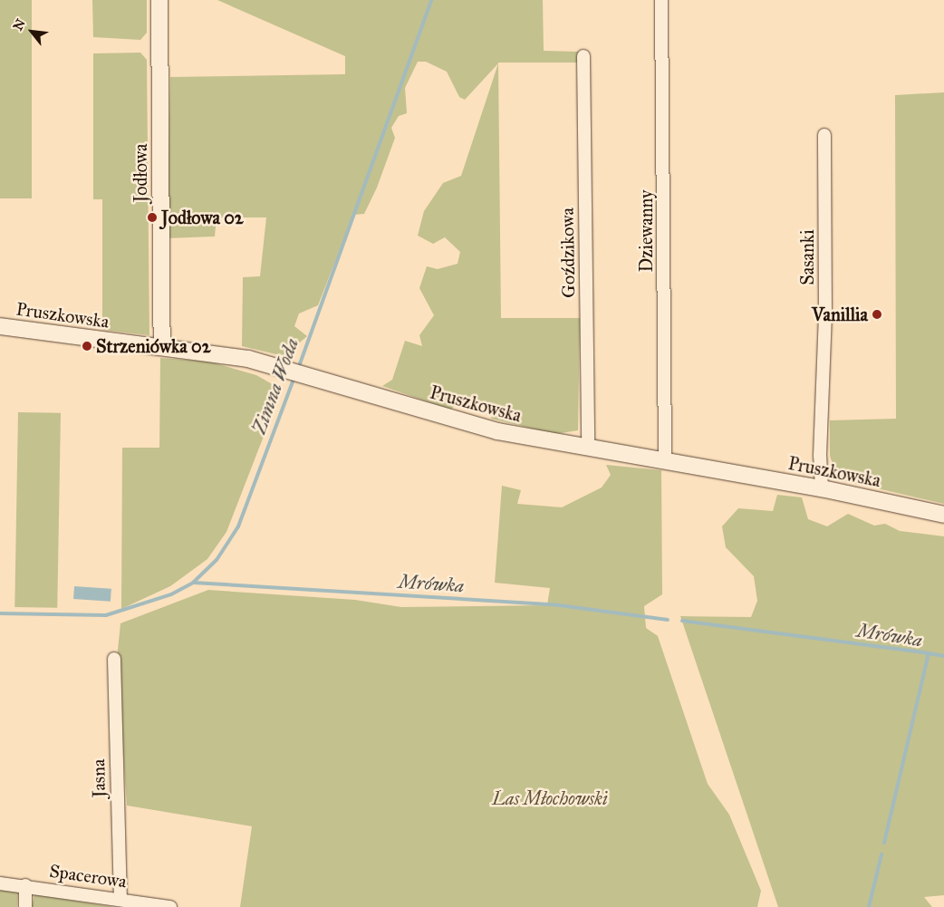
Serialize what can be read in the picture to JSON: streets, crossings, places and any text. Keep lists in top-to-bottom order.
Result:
{
  "streets": {
    "street": [
      "Jodłowa",
      "Dziewanny",
      "Goździkowa",
      "Sasanki",
      "Pruszkowska",
      "Jasna",
      "Spacerowa"
    ]
  },
  "crossings": [
    ["Jodłowa", "Pruszkowska"],
    ["Dziewanny", "Pruszkowska"],
    ["Goździkowa", "Pruszkowska"],
    ["Sasanki", "Pruszkowska"],
    ["Jasna", "Spacerowa"]
  ],
  "water": ["Zimna Woda", "Mrówka"],
  "parks": ["Las Młochowski"],
  "places": ["Jodłowa 02", "Vanillia", "Strzeniówka 02"],
  "north": "top left"
}
